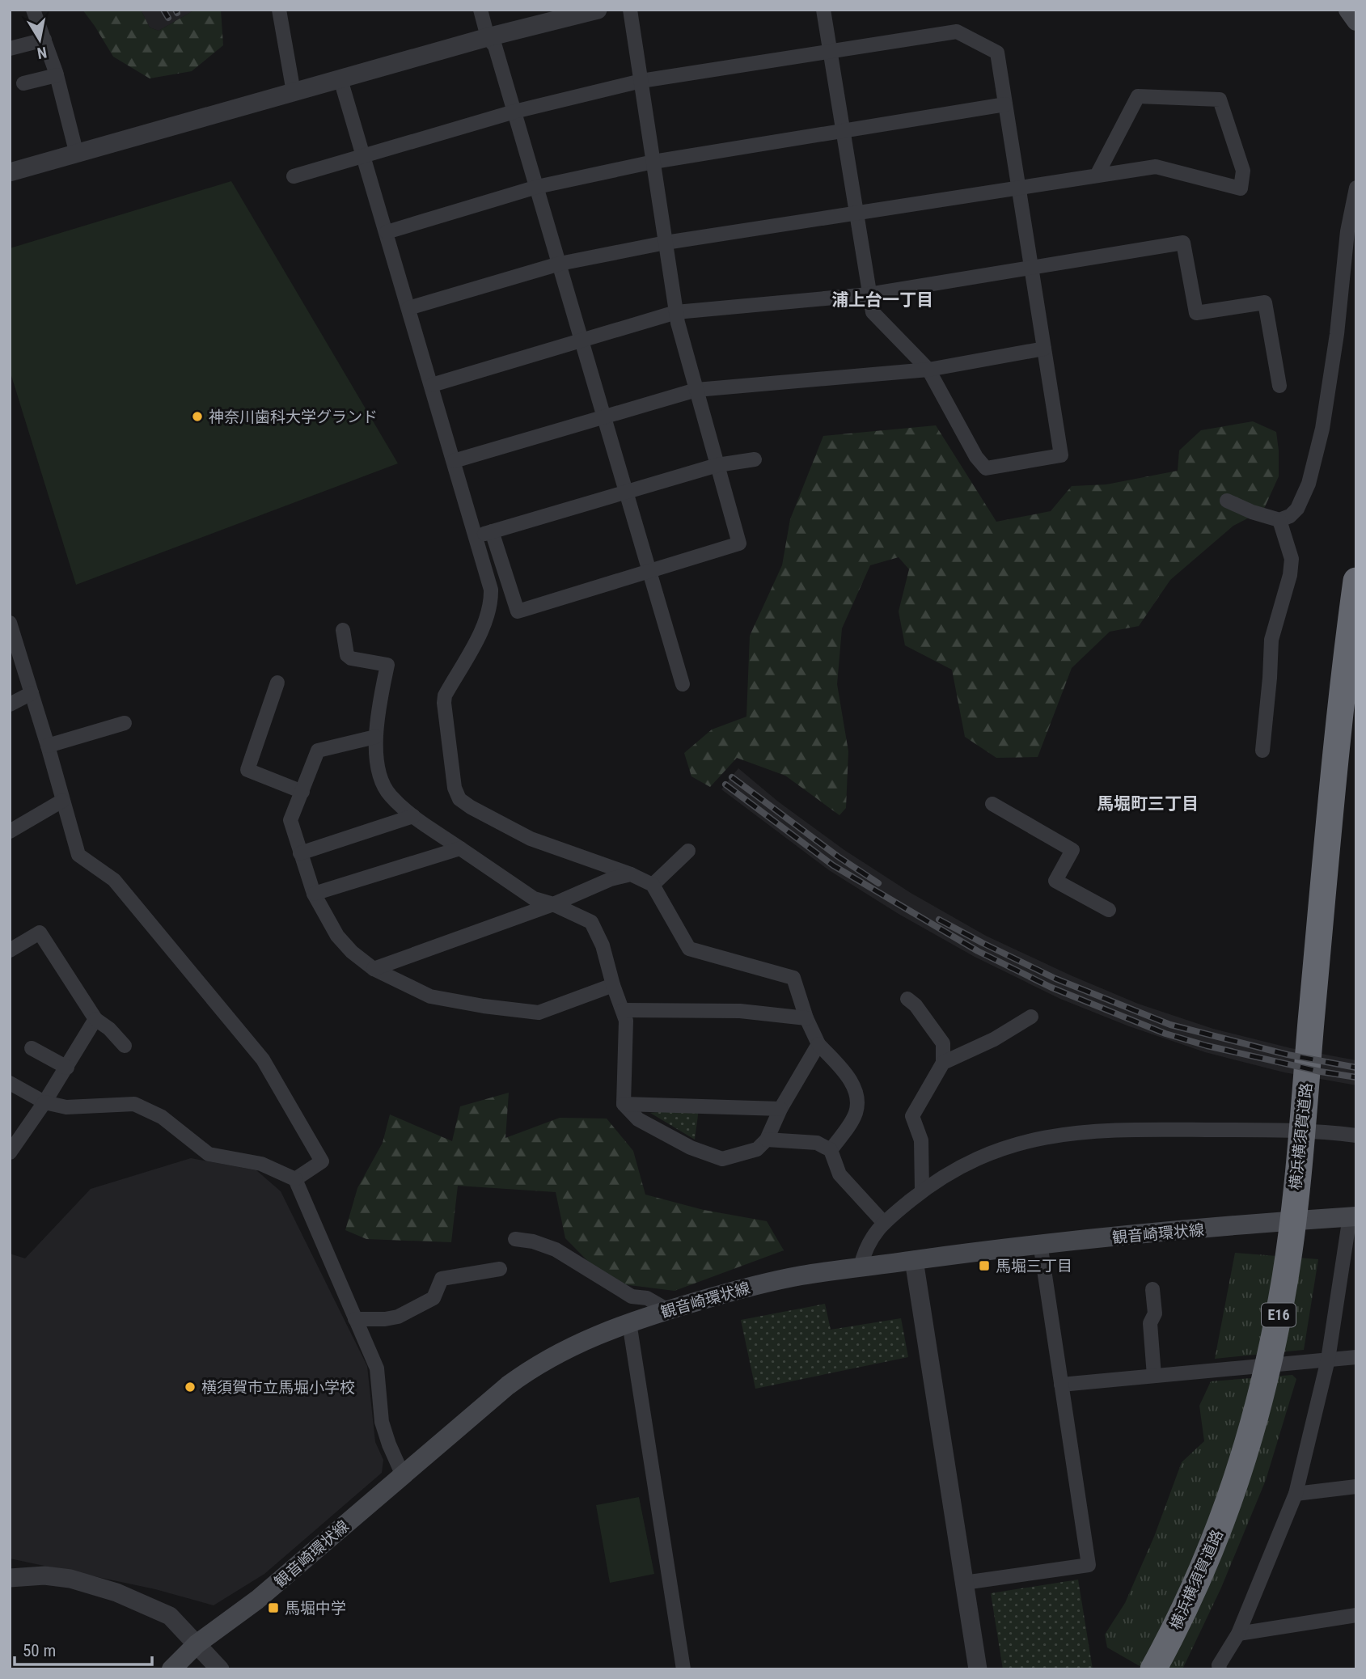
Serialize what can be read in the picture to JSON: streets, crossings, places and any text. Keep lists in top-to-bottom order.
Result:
{
  "streets": {
    "highway": ["横浜横須賀道路", "E16"],
    "main road": ["観音崎環状線"]
  },
  "districts": ["浦上台一丁目", "馬堀町三丁目"],
  "places": {
    "other": ["神奈川歯科大学グランド", "横須賀市立馬堀小学校"],
    "transit": ["馬堀三丁目", "馬堀中学"]
  },
  "scale_bar": "50 m",
  "north": "bottom"
}
